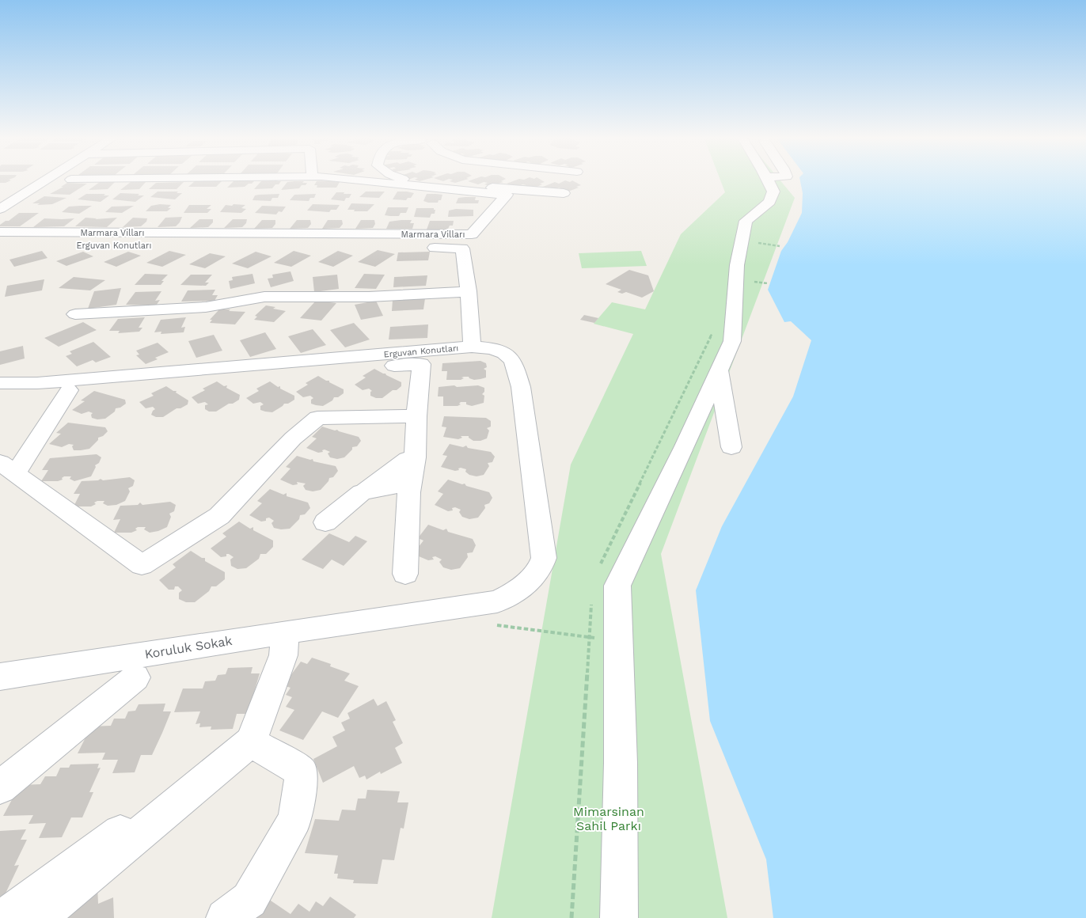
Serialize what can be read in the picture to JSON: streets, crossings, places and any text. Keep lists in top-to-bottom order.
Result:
{
  "streets": {
    "street": ["Marmara Vilları", "Erguvan Konutları", "Koruluk Sokak"]
  },
  "crossings": [
    ["Erguvan Konutları", "Koruluk Sokak"]
  ],
  "parks": ["Mimarsinan Sahil Parkı"]
}
